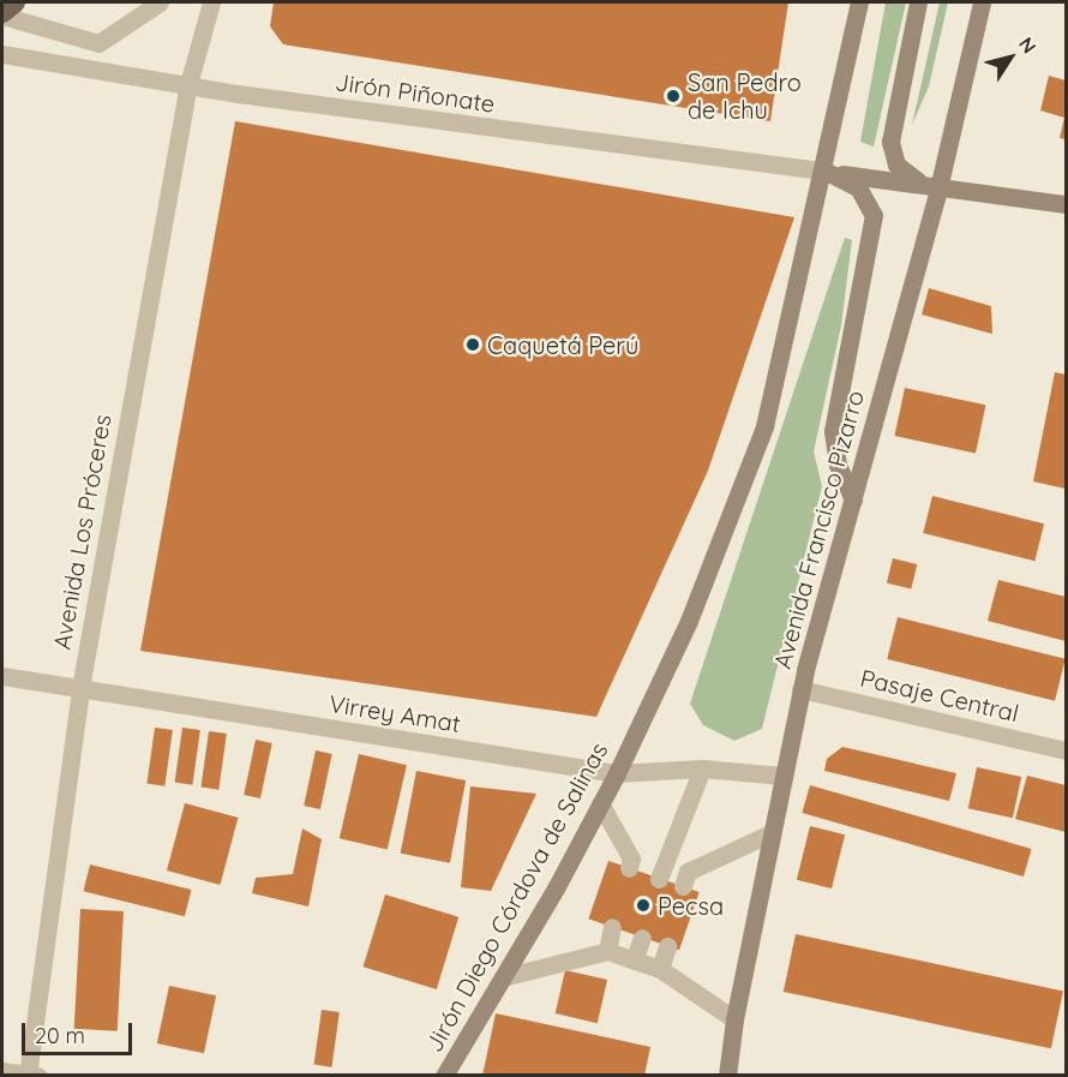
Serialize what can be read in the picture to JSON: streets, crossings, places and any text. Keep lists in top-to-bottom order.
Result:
{
  "streets": {
    "main road": ["Avenida Francisco Pizarro", "Jirón Diego Córdova de Salinas"],
    "street": [
      "Jirón Piñonate",
      "Avenida Los Próceres",
      "Pasaje Central",
      "Virrey Amat"
    ]
  },
  "crossings": [
    ["Jirón Piñonate", "Avenida Los Próceres"],
    ["Jirón Piñonate", "Jirón Diego Córdova de Salinas"],
    ["Avenida Francisco Pizarro", "Pasaje Central"],
    ["Avenida Francisco Pizarro", "Virrey Amat"],
    ["Avenida Los Próceres", "Virrey Amat"],
    ["Virrey Amat", "Jirón Diego Córdova de Salinas"]
  ],
  "places": ["San Pedro de Ichu", "Caquetá Perú", "Pecsa"],
  "scale_bar": "20 m",
  "north": "top right"
}
